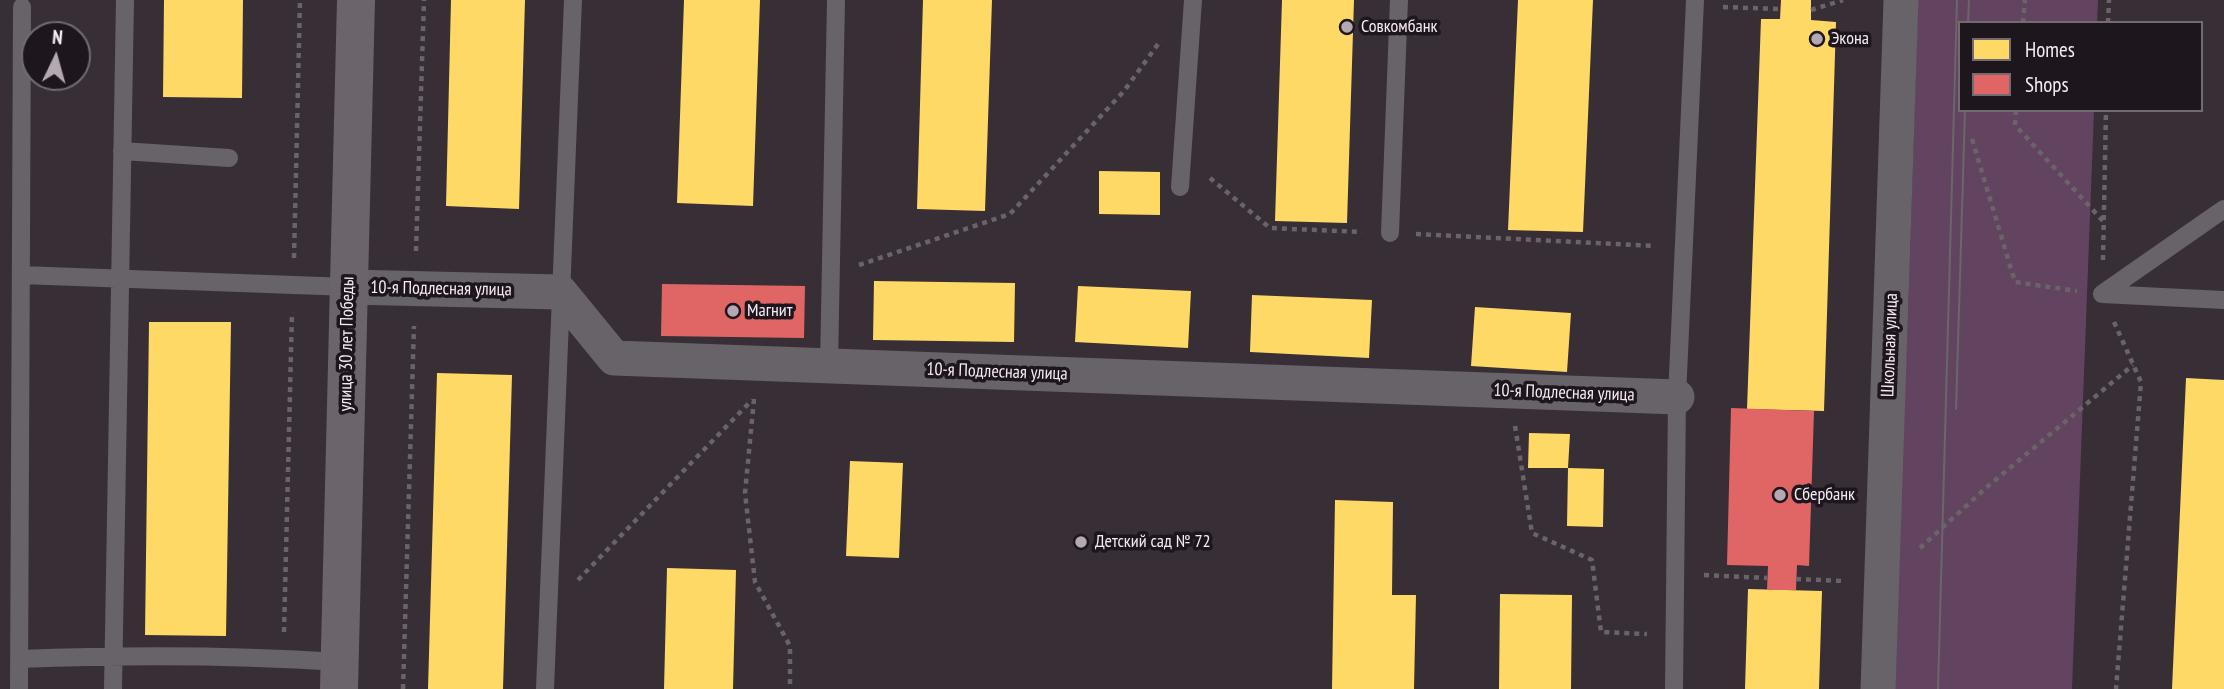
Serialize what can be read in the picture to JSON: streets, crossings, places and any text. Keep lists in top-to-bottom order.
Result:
{
  "streets": {
    "main road": ["улица 30 лет Победы"],
    "street": ["10-я Подлесная улица", "Школьная улица"]
  },
  "crossings": [
    ["10-я Подлесная улица", "улица 30 лет Победы"]
  ],
  "places": [
    "Совкомбанк",
    "Экона",
    "Магнит",
    "Сбербанк",
    "Детский сад № 72"
  ],
  "legend": ["Homes", "Shops"],
  "north": "top"
}
